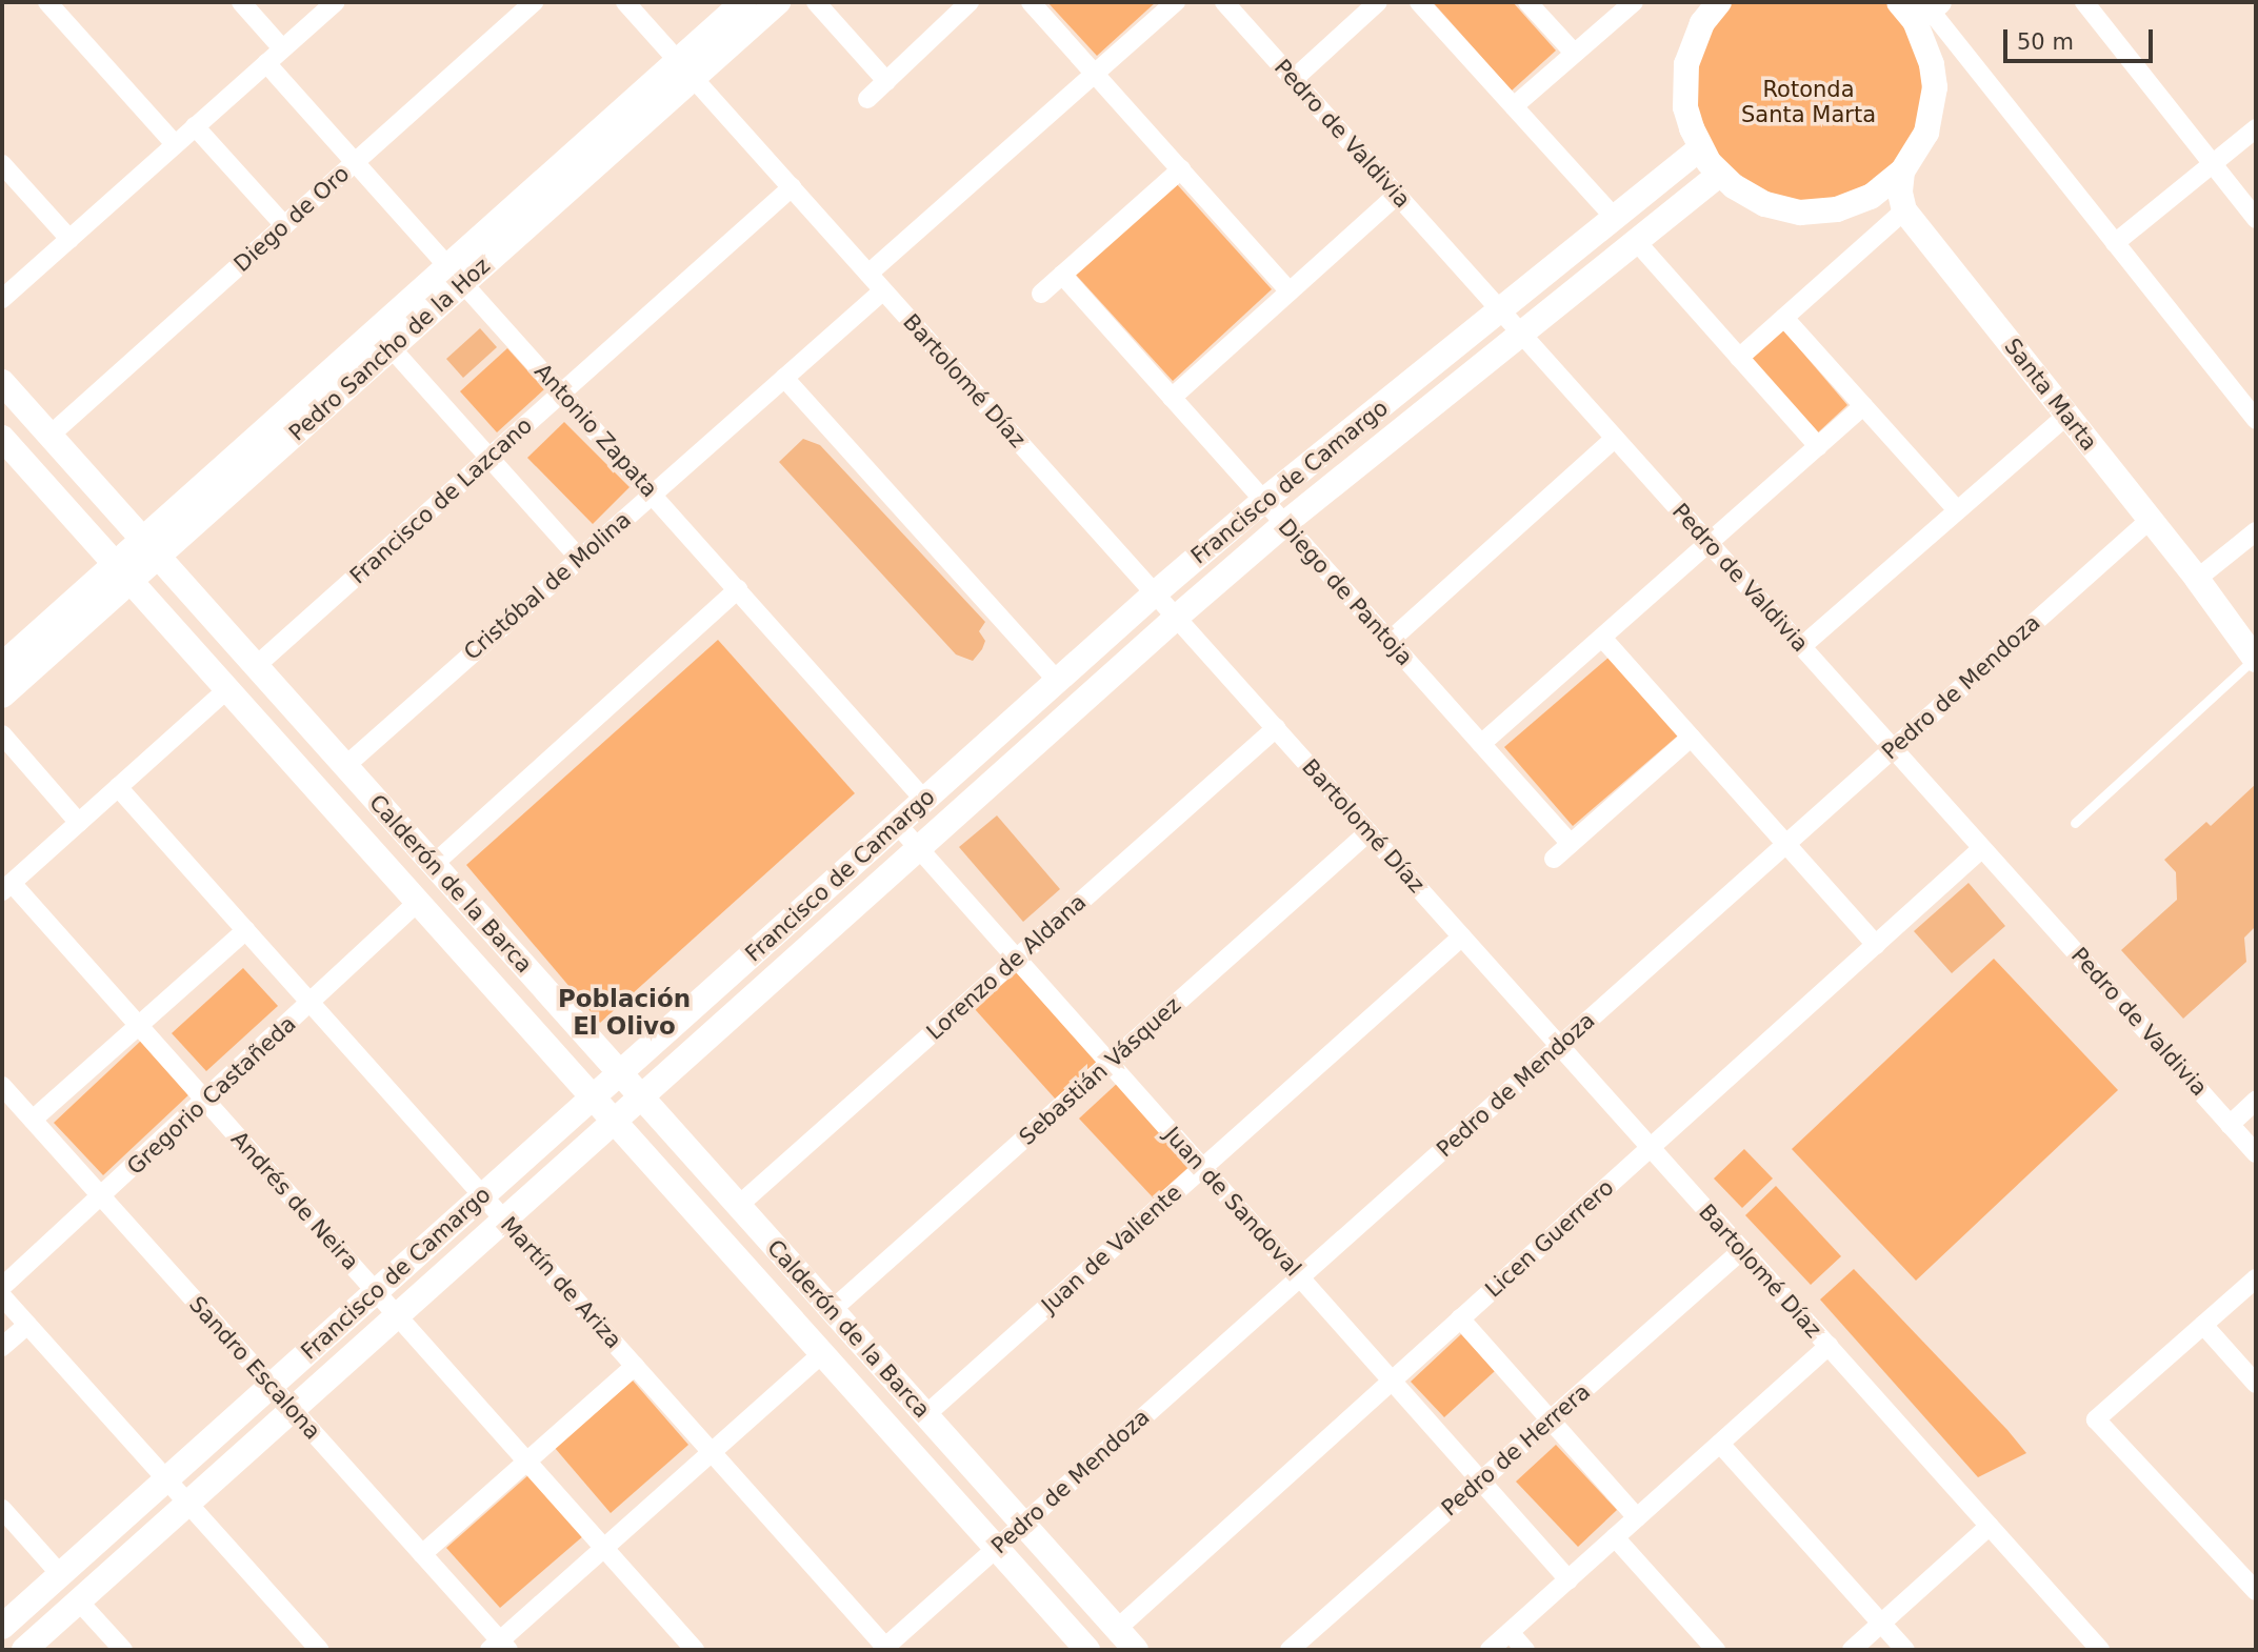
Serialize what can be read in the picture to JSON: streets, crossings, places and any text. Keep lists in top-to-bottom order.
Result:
{
  "streets": {
    "street": [
      "Pedro de Valdivia",
      "Diego de Oro",
      "Pedro Sancho de la Hoz",
      "Bartolomé Díaz",
      "Santa Marta",
      "Antonio Zapata",
      "Francisco de Camargo",
      "Francisco de Lazcano",
      "Cristóbal de Molina",
      "Diego de Pantoja",
      "Pedro de Mendoza",
      "Calderón de la Barca",
      "Lorenzo de Aldana",
      "Sebastián Vásquez",
      "Gregorio Castañeda",
      "Andrés de Neira",
      "Juan de Sandoval",
      "Licen Guerrero",
      "Juan de Valiente",
      "Martín de Ariza",
      "Sandro Escalona",
      "Pedro de Herrera"
    ]
  },
  "crossings": [
    ["Pedro de Valdivia", "Francisco de Camargo"],
    ["Pedro de Valdivia", "Pedro de Mendoza"],
    ["Pedro de Valdivia", "Licen Guerrero"],
    ["Diego de Oro", "Antonio Zapata"],
    ["Diego de Oro", "Calderón de la Barca"],
    ["Pedro Sancho de la Hoz", "Bartolomé Díaz"],
    ["Pedro Sancho de la Hoz", "Antonio Zapata"],
    ["Pedro Sancho de la Hoz", "Calderón de la Barca"],
    ["Bartolomé Díaz", "Francisco de Camargo"],
    ["Bartolomé Díaz", "Francisco de Lazcano"],
    ["Bartolomé Díaz", "Cristóbal de Molina"],
    ["Bartolomé Díaz", "Pedro de Mendoza"],
    ["Bartolomé Díaz", "Lorenzo de Aldana"],
    ["Bartolomé Díaz", "Sebastián Vásquez"],
    ["Bartolomé Díaz", "Licen Guerrero"],
    ["Bartolomé Díaz", "Juan de Valiente"],
    ["Bartolomé Díaz", "Pedro de Herrera"],
    ["Santa Marta", "Pedro de Mendoza"],
    ["Antonio Zapata", "Francisco de Camargo"],
    ["Antonio Zapata", "Francisco de Lazcano"],
    ["Antonio Zapata", "Cristóbal de Molina"],
    ["Francisco de Camargo", "Diego de Pantoja"],
    ["Francisco de Camargo", "Calderón de la Barca"],
    ["Francisco de Camargo", "Andrés de Neira"],
    ["Francisco de Camargo", "Juan de Sandoval"],
    ["Francisco de Camargo", "Martín de Ariza"],
    ["Francisco de Camargo", "Sandro Escalona"],
    ["Francisco de Lazcano", "Calderón de la Barca"],
    ["Cristóbal de Molina", "Calderón de la Barca"],
    ["Pedro de Mendoza", "Calderón de la Barca"],
    ["Pedro de Mendoza", "Juan de Sandoval"],
    ["Pedro de Mendoza", "Martín de Ariza"],
    ["Calderón de la Barca", "Lorenzo de Aldana"],
    ["Calderón de la Barca", "Sebastián Vásquez"],
    ["Calderón de la Barca", "Gregorio Castañeda"],
    ["Calderón de la Barca", "Licen Guerrero"],
    ["Calderón de la Barca", "Juan de Valiente"],
    ["Lorenzo de Aldana", "Juan de Sandoval"],
    ["Sebastián Vásquez", "Juan de Sandoval"],
    ["Gregorio Castañeda", "Andrés de Neira"],
    ["Gregorio Castañeda", "Martín de Ariza"],
    ["Gregorio Castañeda", "Sandro Escalona"],
    ["Juan de Sandoval", "Licen Guerrero"],
    ["Juan de Sandoval", "Juan de Valiente"],
    ["Juan de Sandoval", "Pedro de Herrera"]
  ],
  "districts": ["Población El Olivo"],
  "parks": ["Rotonda Santa Marta"],
  "scale_bar": "50 m"
}
